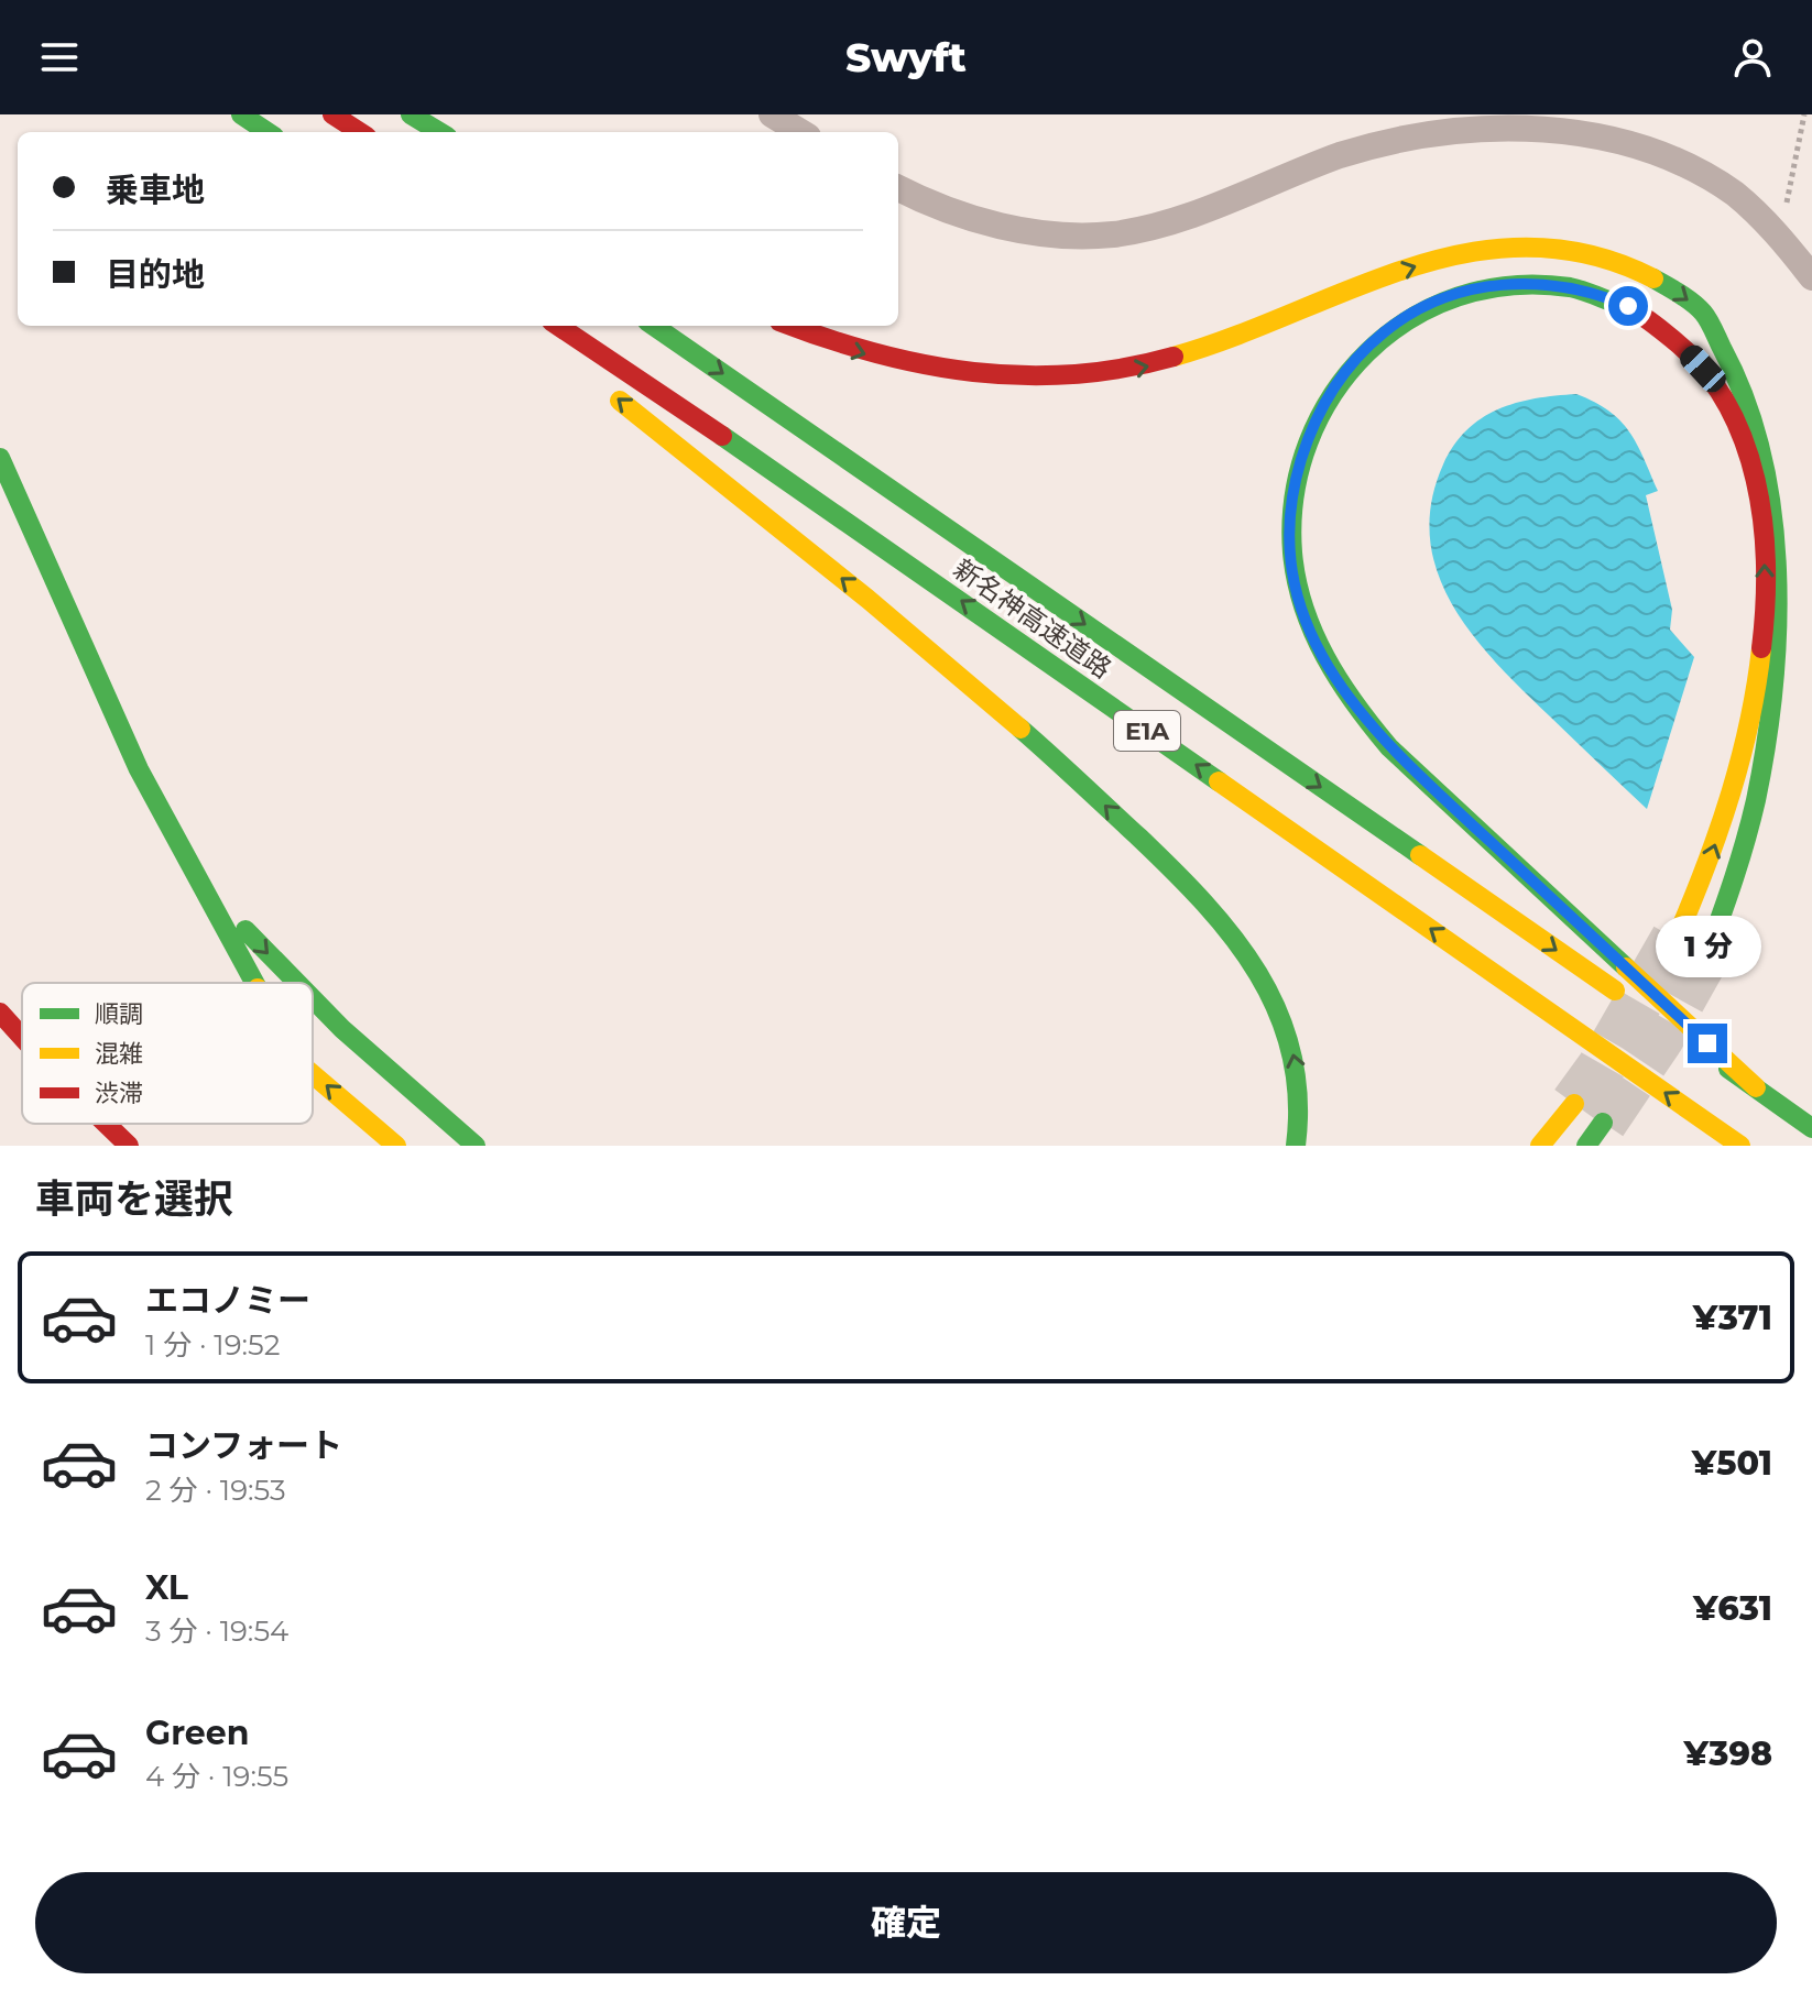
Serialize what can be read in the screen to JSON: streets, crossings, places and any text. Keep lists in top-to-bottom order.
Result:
{
  "streets": {
    "highway": ["新名神高速道路", "E1A"]
  },
  "legend": ["順調", "混雑", "渋滞"],
  "page": {
    "header": "Swyft",
    "banner": ["乗車地", "目的地"],
    "bubble": "1 分",
    "heading": "車両を選択",
    "list": [
      {
        "name": "エコノミー",
        "note": "1 分 · 19:52",
        "value": "¥371"
      },
      {
        "name": "コンフォート",
        "note": "2 分 · 19:53",
        "value": "¥501"
      },
      {
        "name": "XL",
        "note": "3 分 · 19:54",
        "value": "¥631"
      },
      {
        "name": "Green",
        "note": "4 分 · 19:55",
        "value": "¥398"
      }
    ],
    "buttons": "確定"
  }
}
